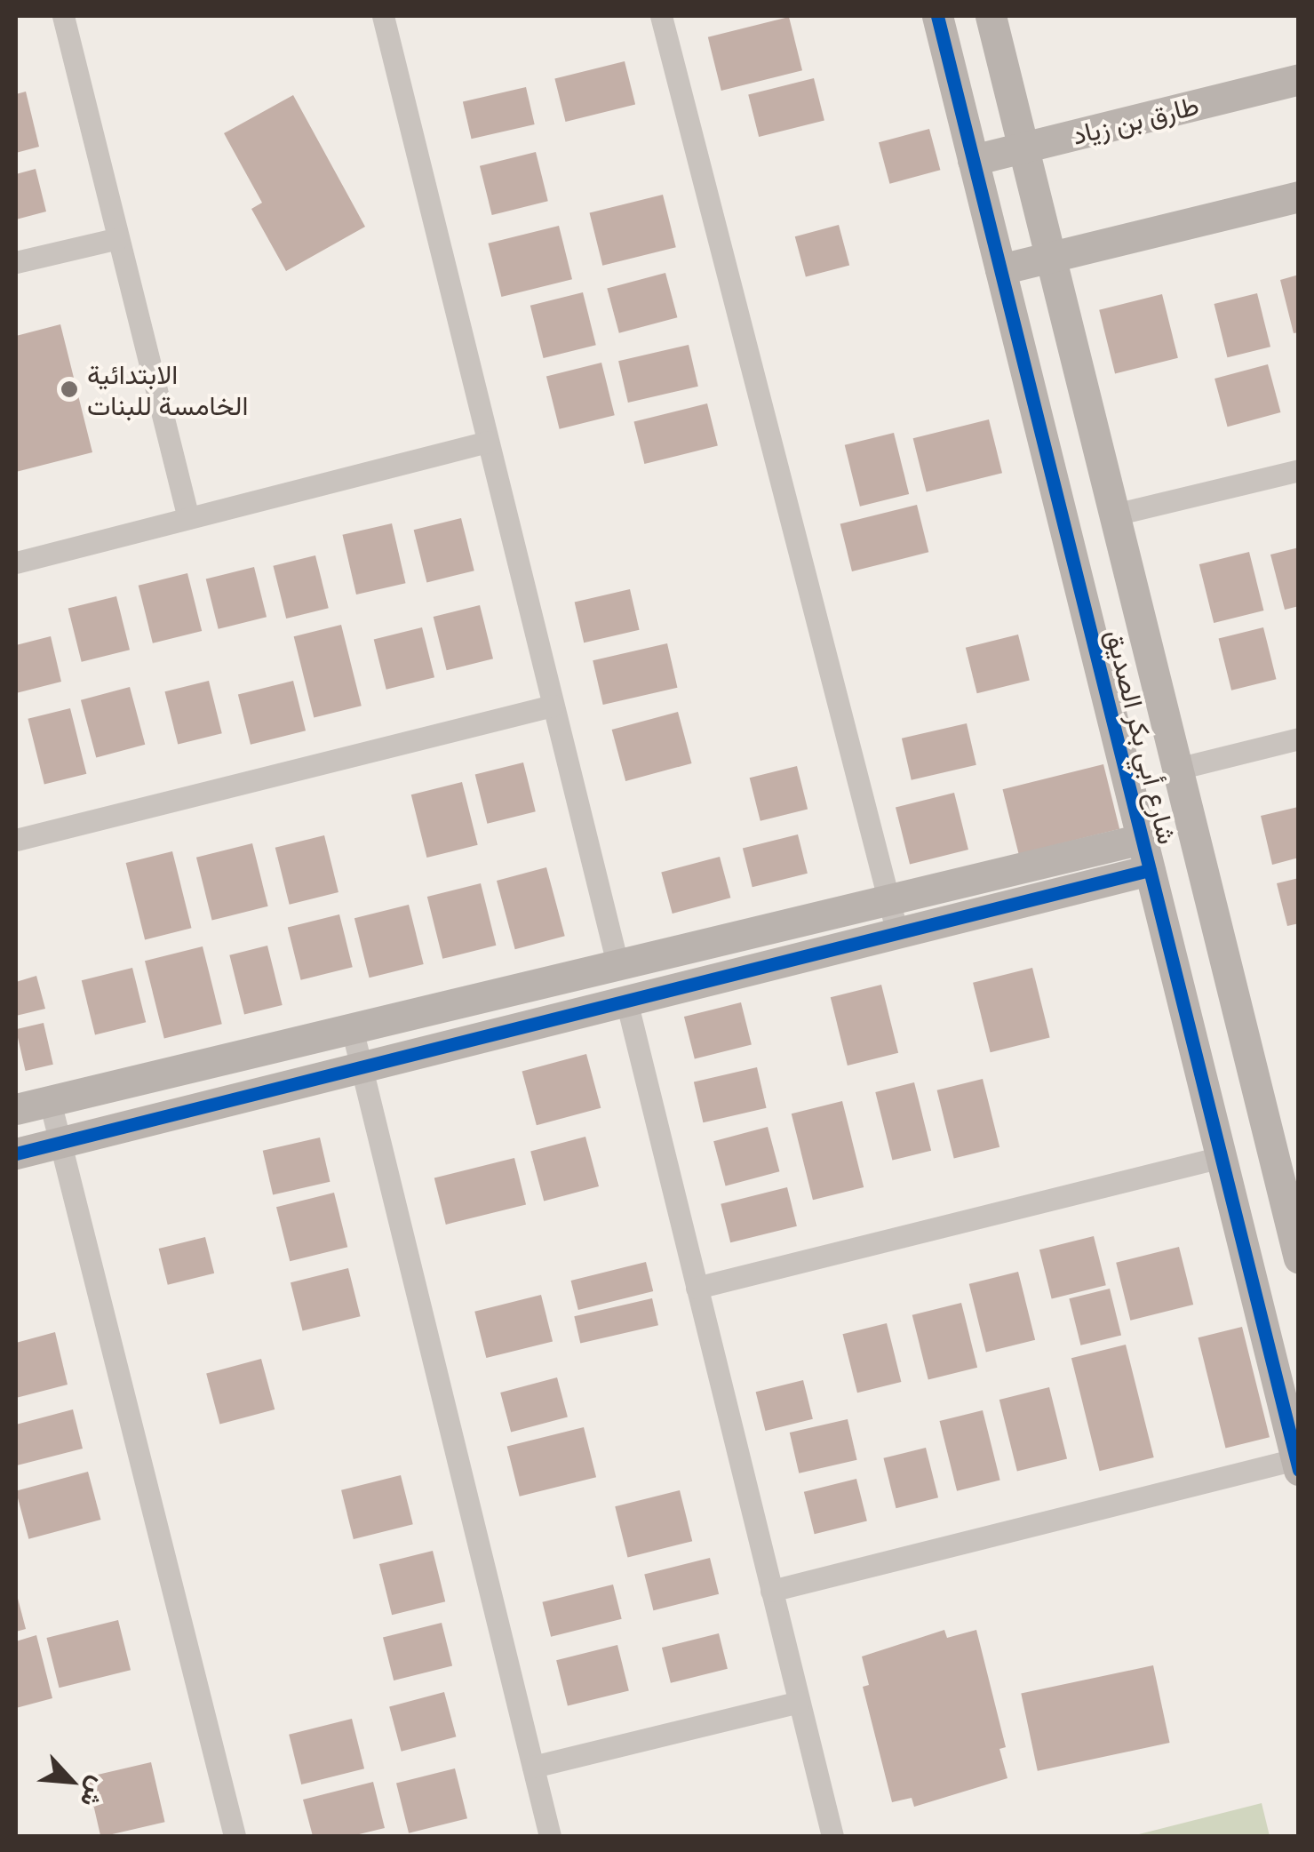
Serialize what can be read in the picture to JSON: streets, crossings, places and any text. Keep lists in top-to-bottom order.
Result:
{
  "streets": {
    "street": ["طارق بن زياد", "شارع أبي بكر الصديق"]
  },
  "crossings": [
    ["طارق بن زياد", "شارع أبي بكر الصديق"]
  ],
  "places": ["الابتدائية الخامسة للبنات"],
  "north": "bottom right"
}
